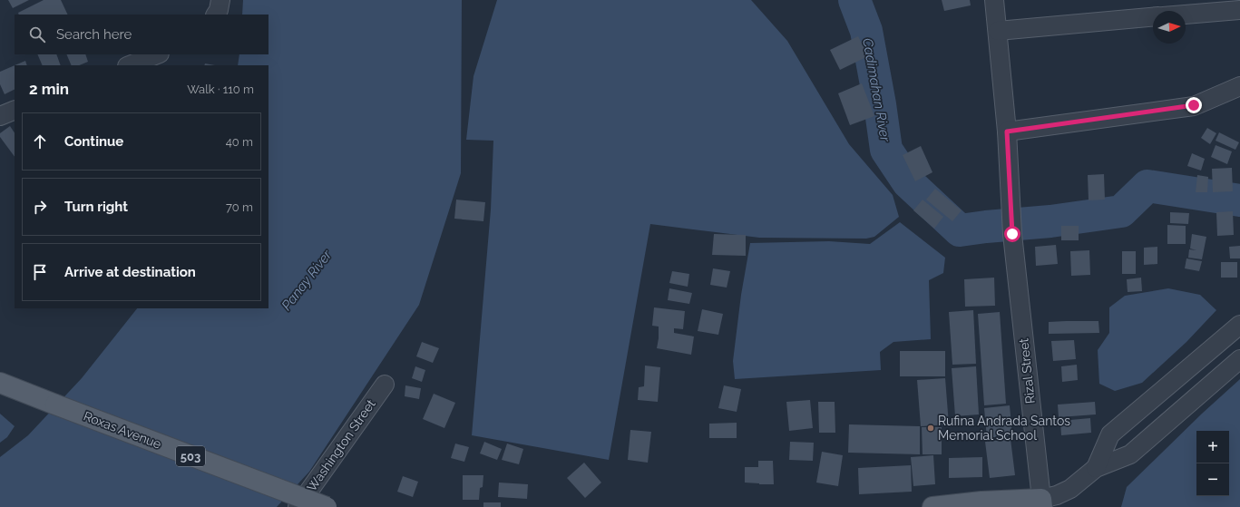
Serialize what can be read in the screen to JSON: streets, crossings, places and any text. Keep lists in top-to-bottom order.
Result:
{
  "streets": {
    "main road": ["Roxas Avenue", "503"],
    "street": ["Rizal Street", "Washington Street"]
  },
  "water": ["Cadimahan River", "Panay River"],
  "places": ["Rufina Andrada Santos Memorial School"],
  "north": "right",
  "page": {
    "search": "Search here",
    "heading": ["2 min", "Walk · 110 m"],
    "list": [
      ["Continue", "40 m"],
      ["Turn right", "70 m"],
      "Arrive at destination"
    ],
    "map_buttons": ["+", "−"]
  }
}
